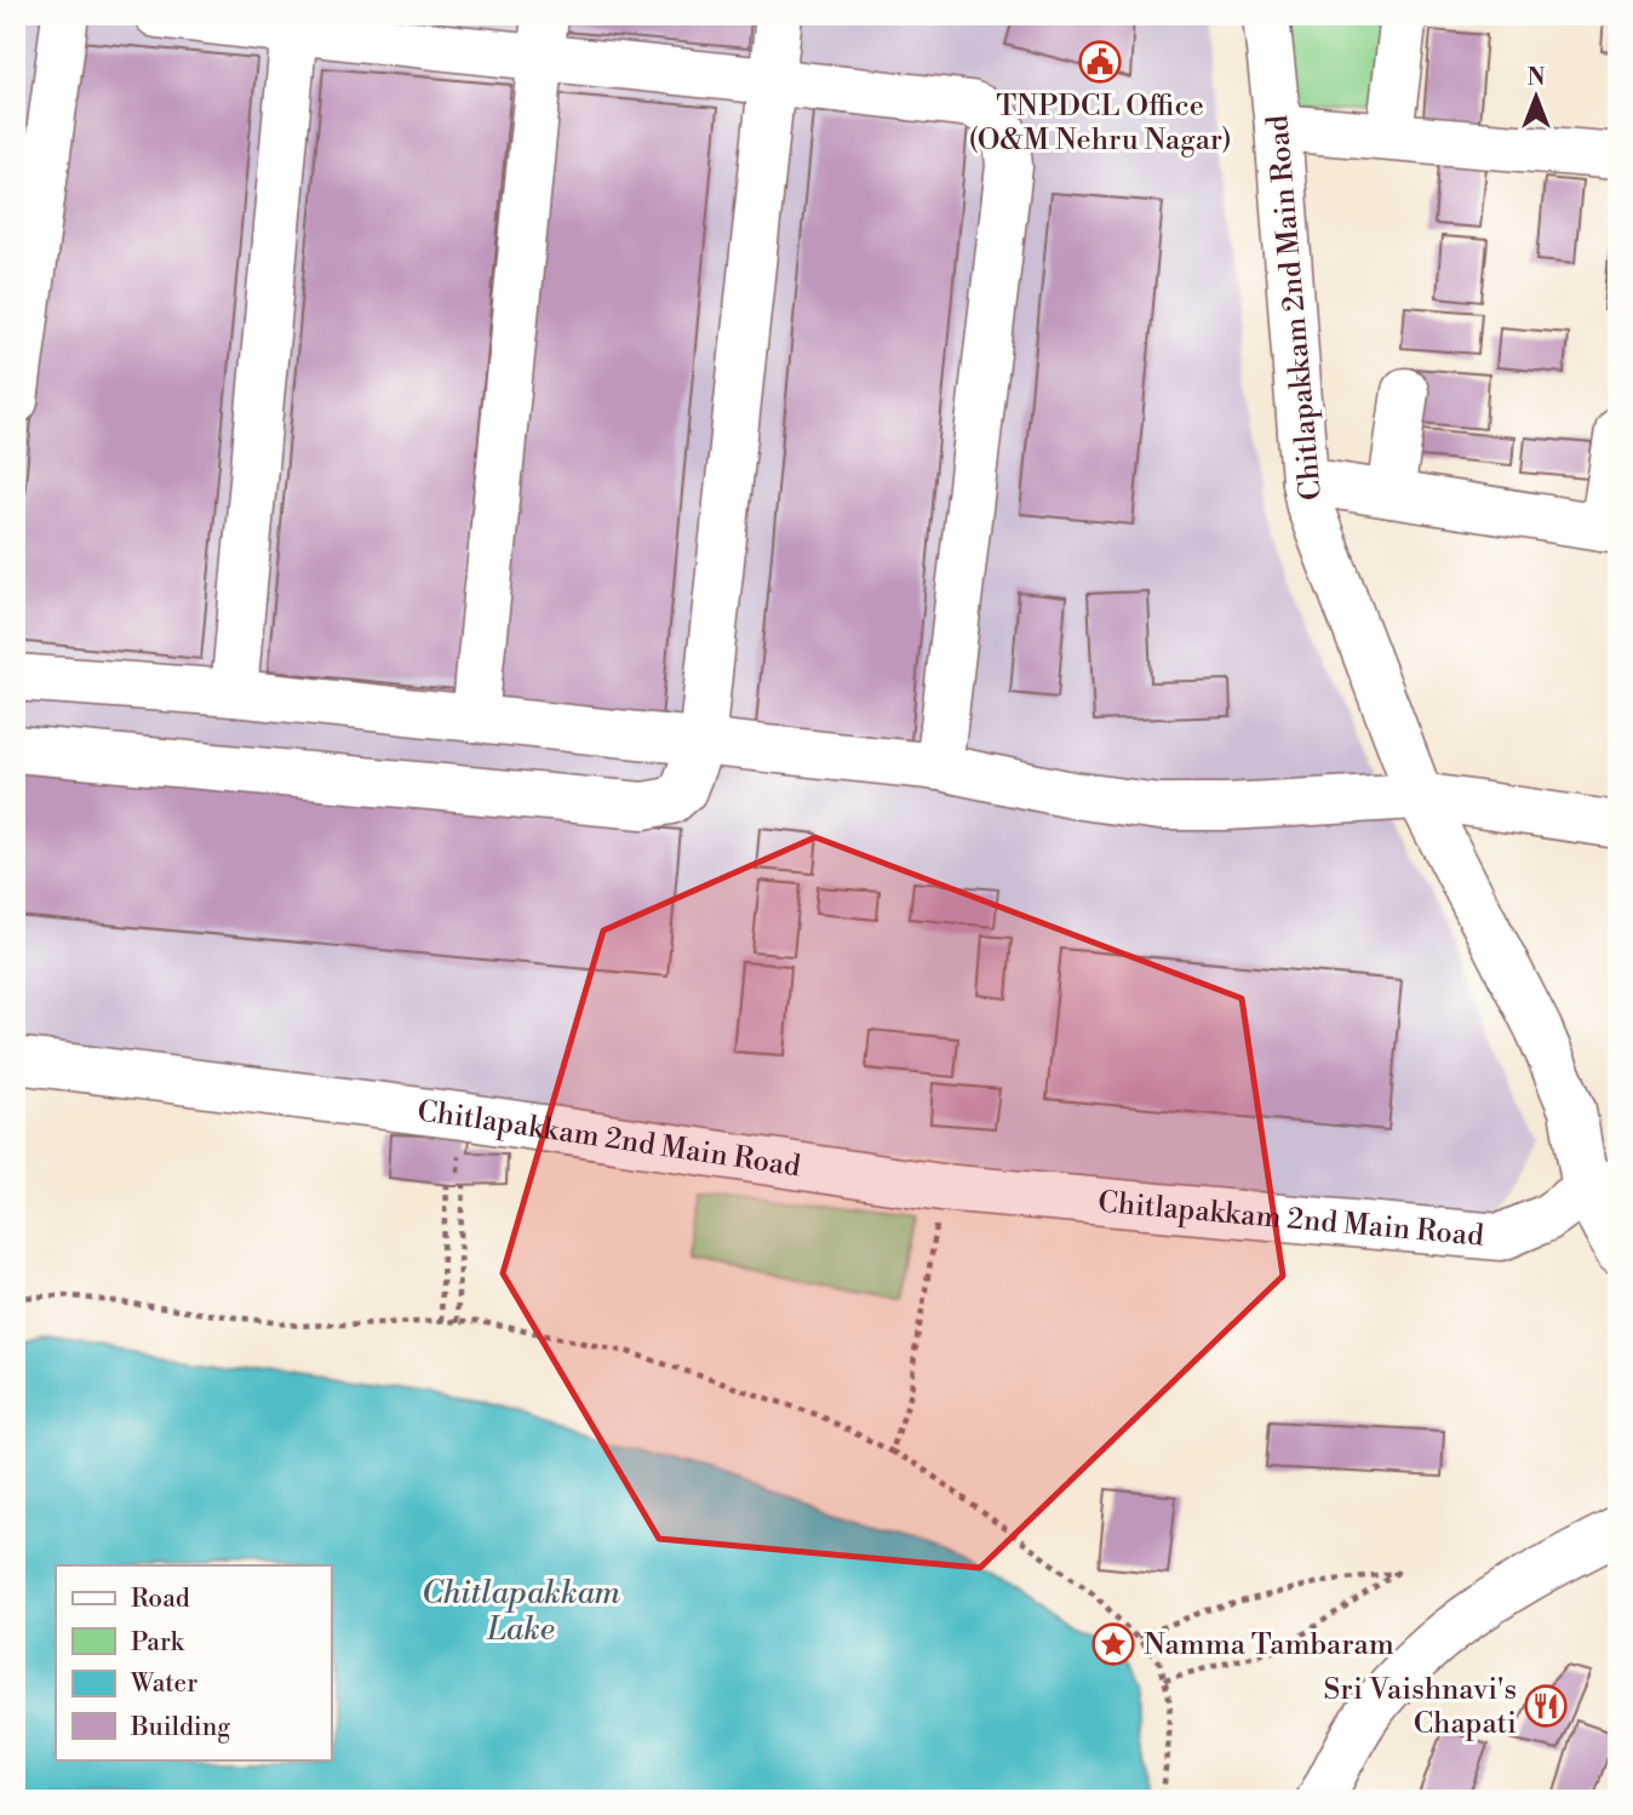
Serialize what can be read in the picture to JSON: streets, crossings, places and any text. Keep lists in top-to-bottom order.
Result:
{
  "streets": {
    "street": ["Chitlapakkam 2nd Main Road"]
  },
  "water": ["Chitlapakkam Lake"],
  "places": {
    "public building": ["TNPDCL Office (O&M Nehru Nagar)"],
    "place": ["Namma Tambaram"],
    "restaurant": ["Sri Vaishnavi's Chapati"]
  },
  "legend": [
    "Road",
    "Park",
    "Water",
    "Building"
  ],
  "north": "top"
}
